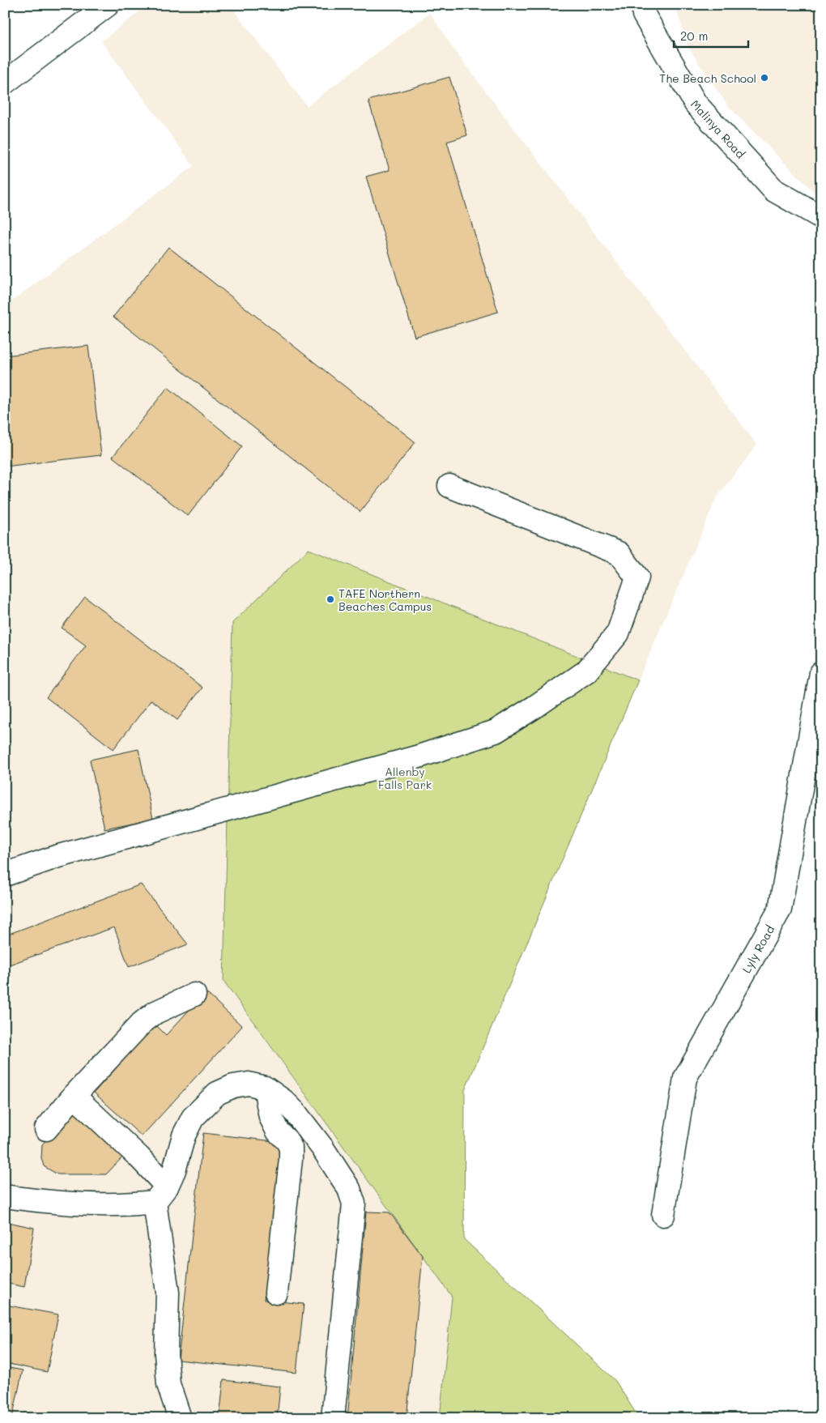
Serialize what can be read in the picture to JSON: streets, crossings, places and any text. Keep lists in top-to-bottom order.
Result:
{
  "streets": {
    "street": ["Malinya Road", "Lyly Road"]
  },
  "parks": ["Allenby Falls Park"],
  "places": ["The Beach School", "TAFE Northern Beaches Campus"],
  "scale_bar": "20 m"
}
